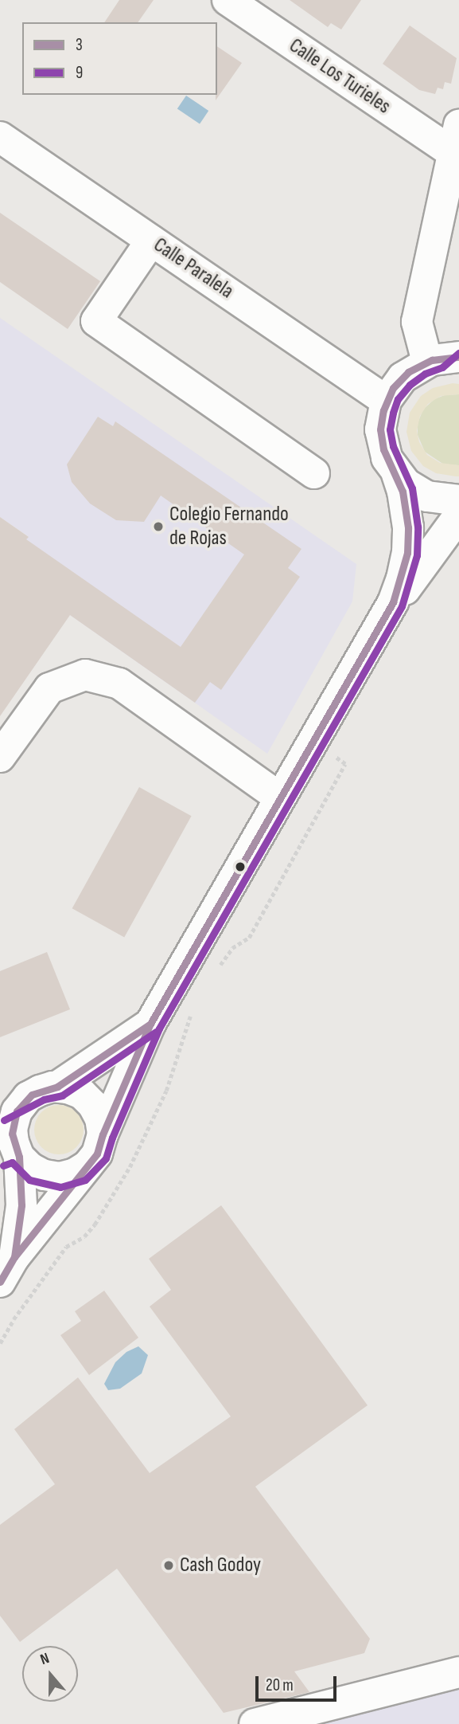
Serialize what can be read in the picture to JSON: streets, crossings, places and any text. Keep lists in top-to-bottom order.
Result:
{
  "streets": {
    "main road": ["Calle Los Turieles", "Calle Paralela"]
  },
  "places": ["Colegio Fernando de Rojas", "Cash Godoy"],
  "lines": ["transit line 9", "transit line 3"],
  "legend": ["3", "9"],
  "scale_bar": "20 m",
  "north": "top"
}
